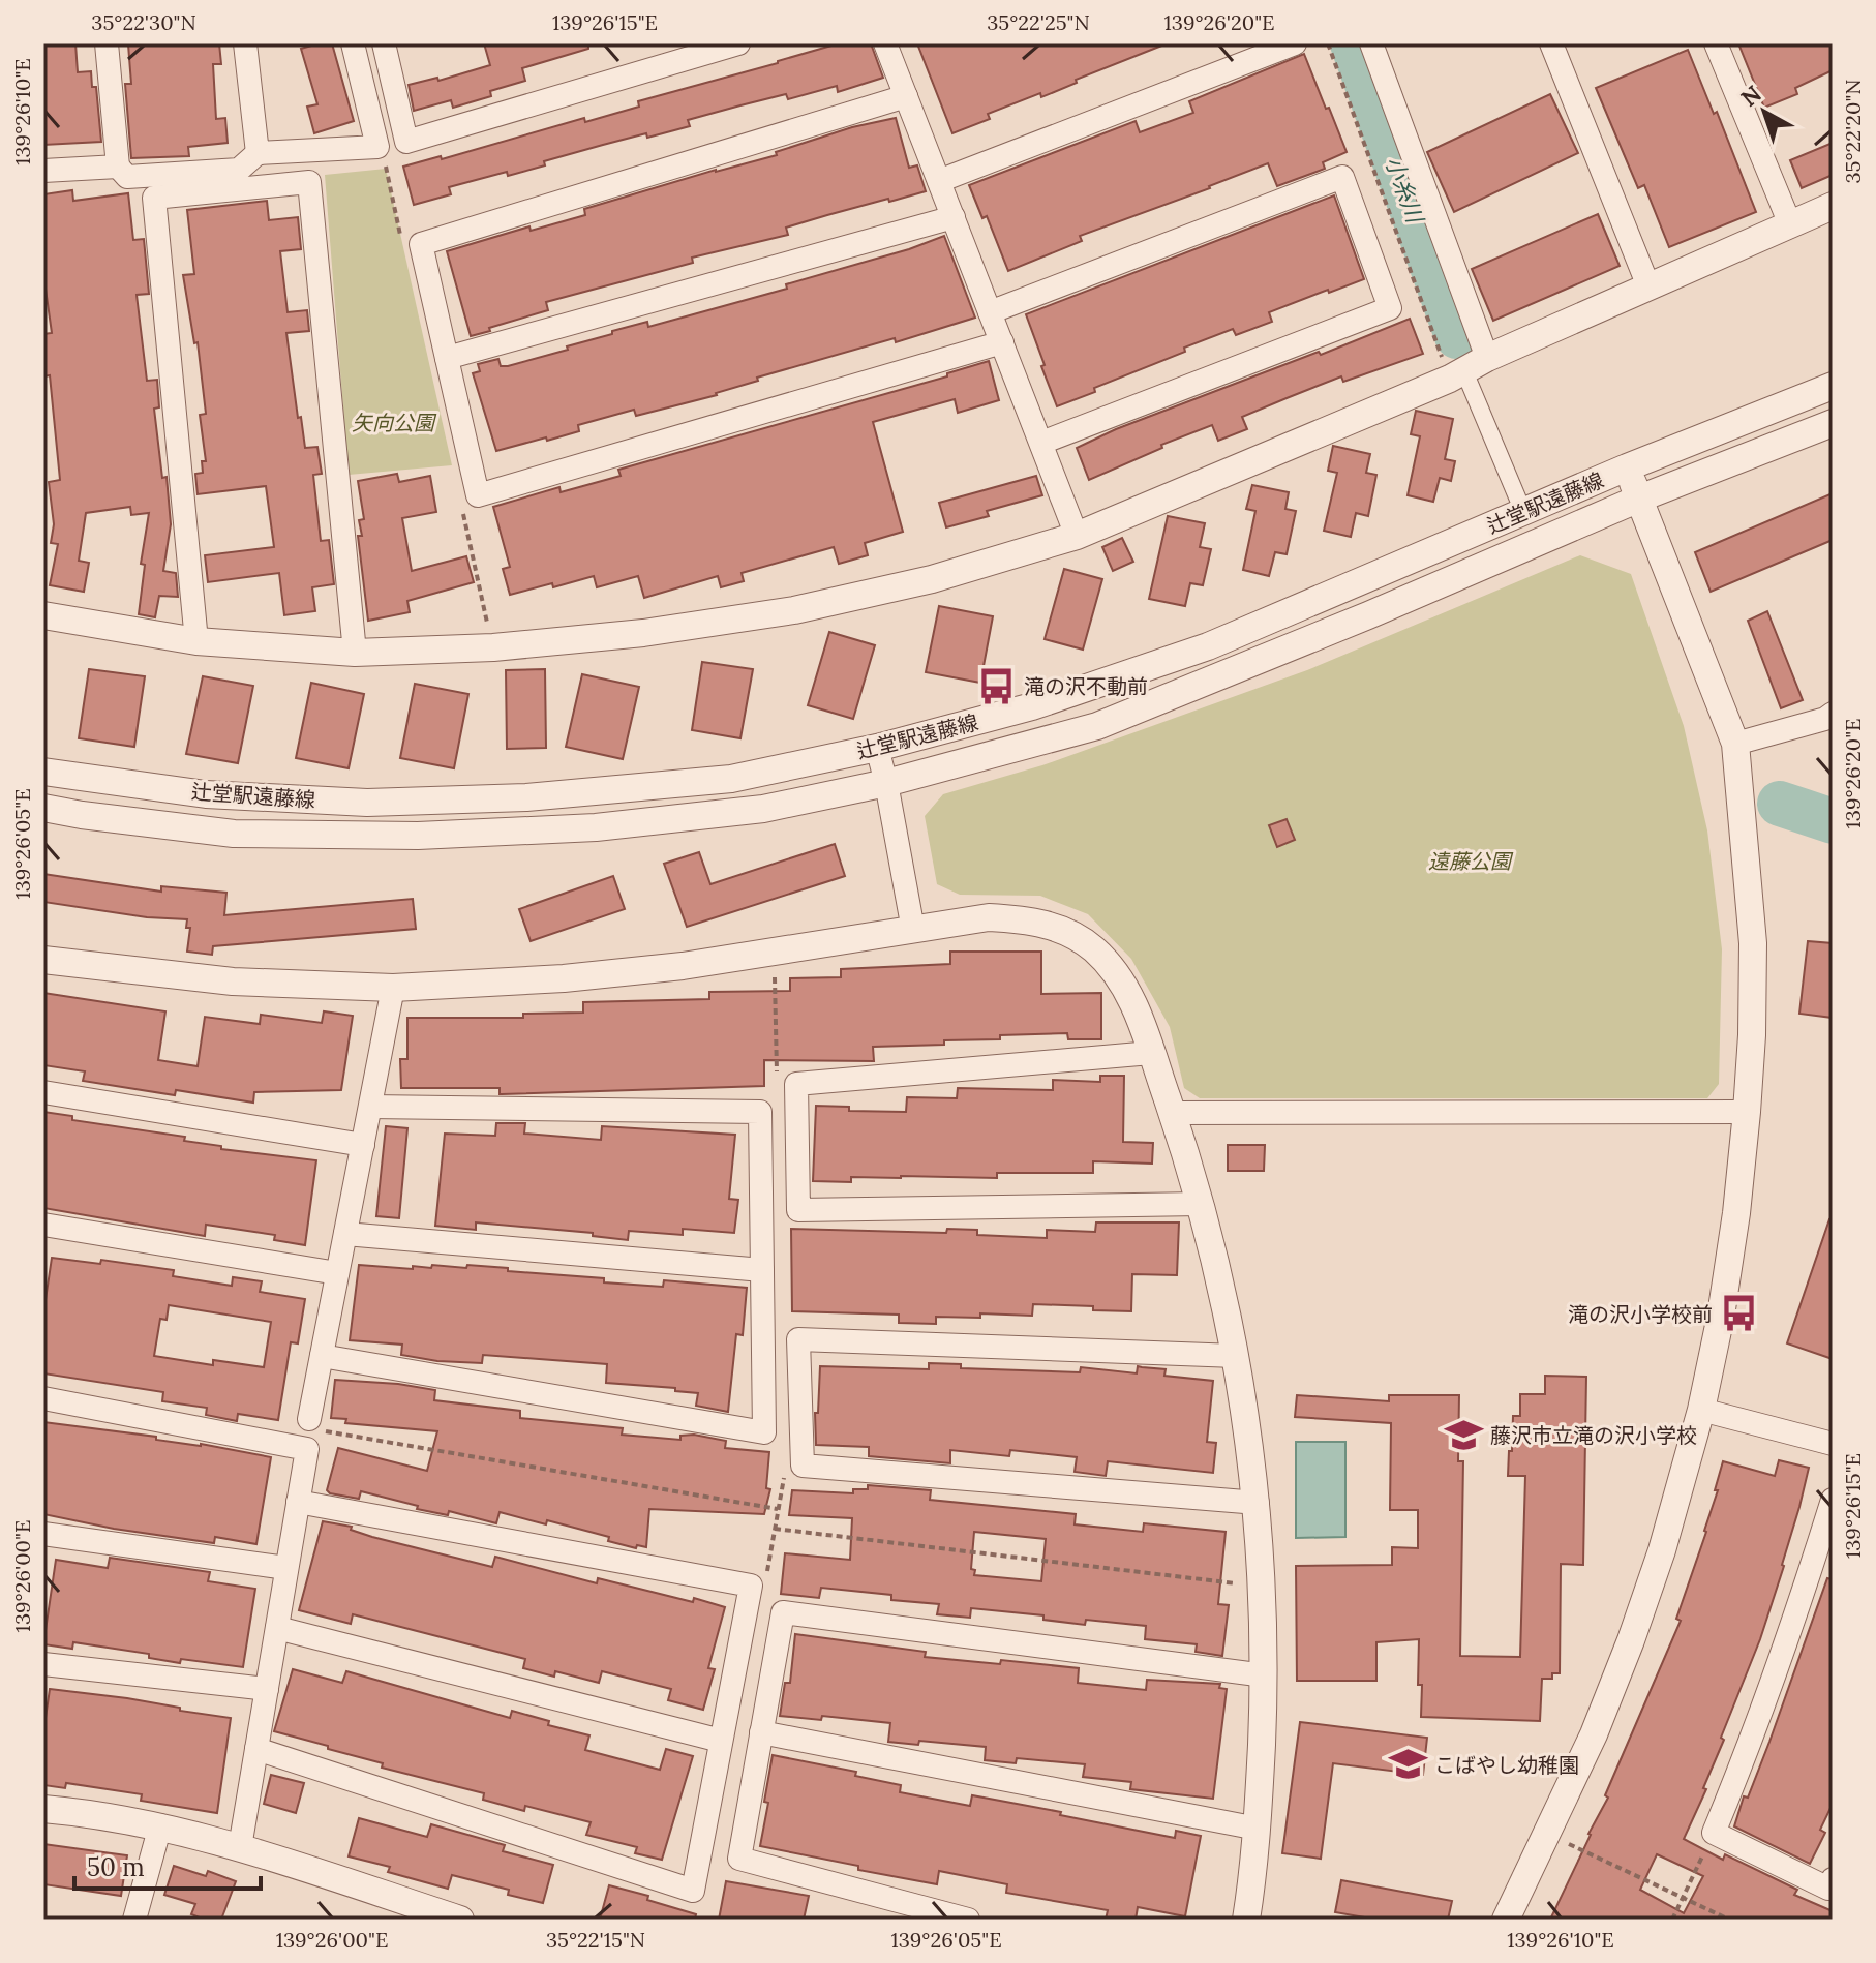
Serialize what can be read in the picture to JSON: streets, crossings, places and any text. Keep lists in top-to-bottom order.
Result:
{
  "streets": {
    "street": ["辻堂駅遠藤線"]
  },
  "water": ["小糸川"],
  "parks": ["矢向公園", "遠藤公園"],
  "places": {
    "bus stop": ["滝の沢不動前", "滝の沢小学校前"],
    "school or university": ["藤沢市立滝の沢小学校", "こばやし幼稚園"]
  },
  "scale_bar": "50 m",
  "north": "top left",
  "coordinates": [
    "35°22'30\"N",
    "139°26'15\"E",
    "35°22'25\"N",
    "139°26'20\"E",
    "139°26'10\"E",
    "35°22'20\"N",
    "139°26'05\"E",
    "139°26'00\"E",
    "35°22'15\"N"
  ]
}
